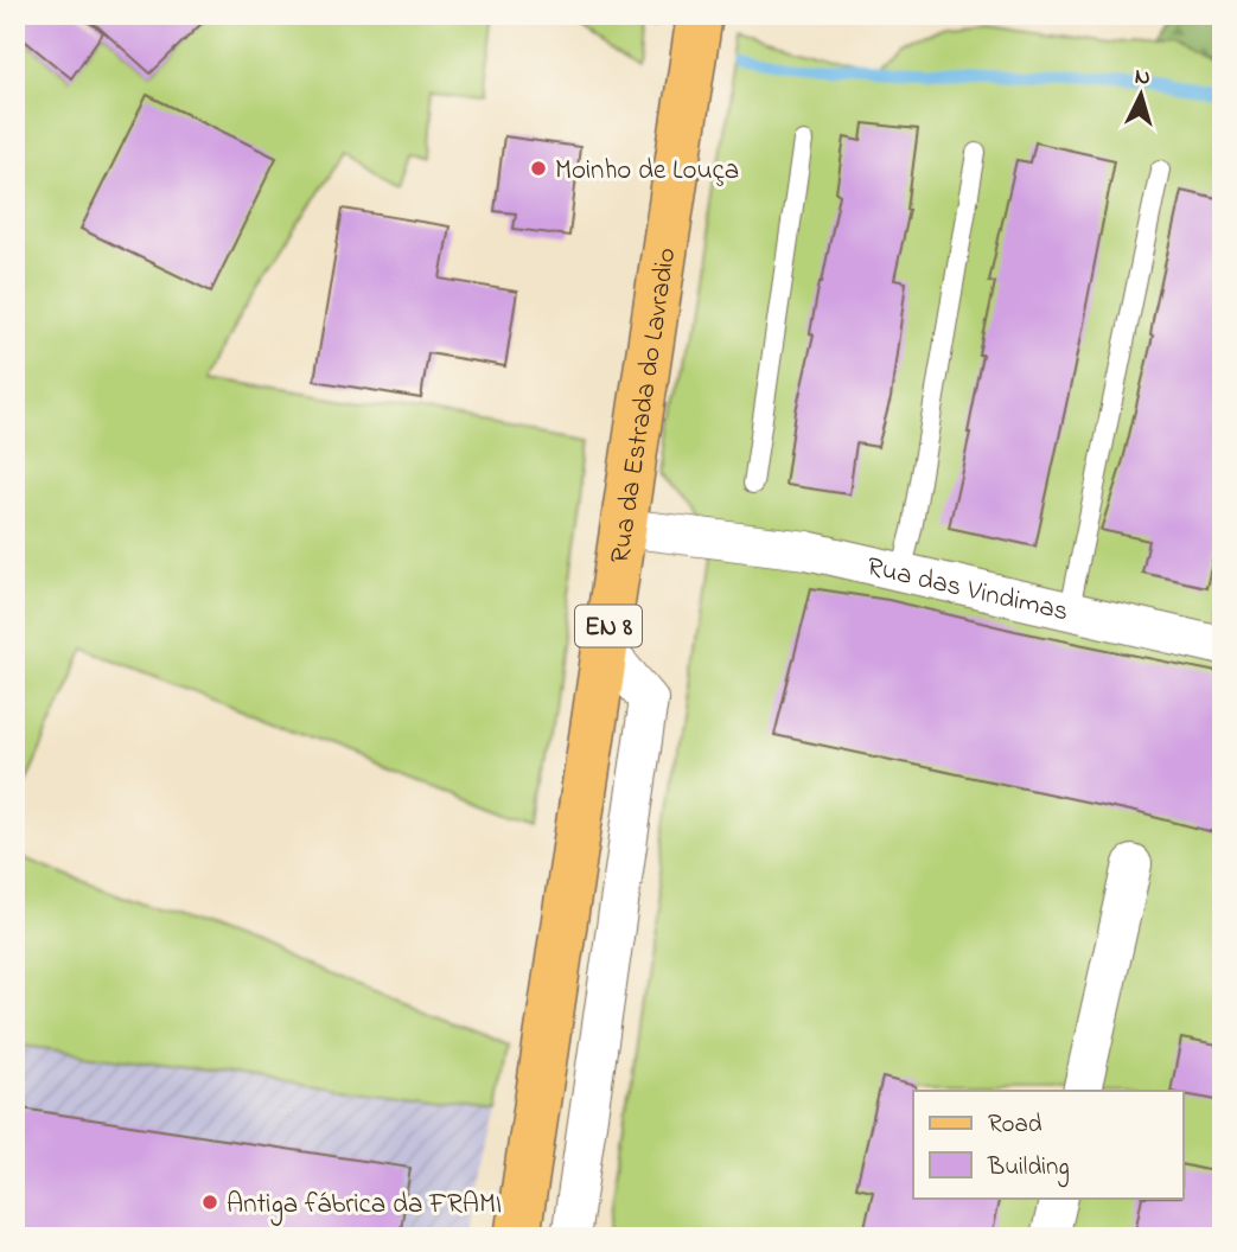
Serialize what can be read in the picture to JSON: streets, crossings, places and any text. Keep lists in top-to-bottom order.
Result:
{
  "streets": {
    "main road": ["Rua da Estrada do Lavradio", "EN 8"],
    "street": ["Rua das Vindimas"]
  },
  "crossings": [
    ["Rua da Estrada do Lavradio", "Rua das Vindimas"]
  ],
  "places": ["Moinho de Louça", "Antiga fábrica da FRAMI"],
  "legend": ["Road", "Building"],
  "north": "top"
}
